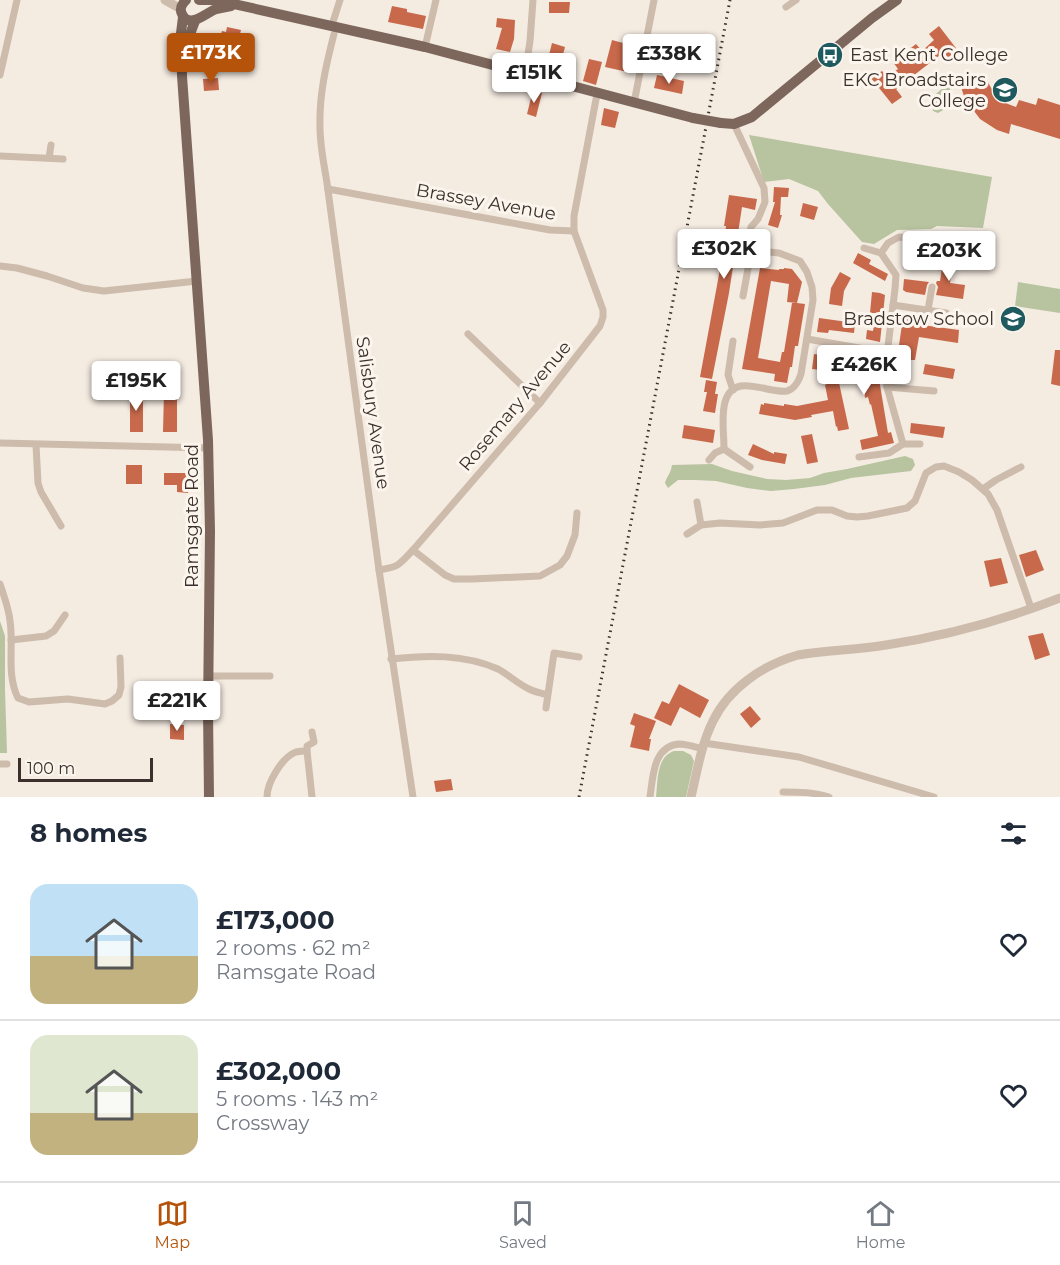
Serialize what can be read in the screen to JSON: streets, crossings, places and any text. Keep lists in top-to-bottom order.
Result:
{
  "streets": {
    "main road": ["Ramsgate Road"],
    "street": ["Brassey Avenue", "Rosemary Avenue", "Salisbury Avenue"]
  },
  "crossings": [
    ["Brassey Avenue", "Rosemary Avenue"],
    ["Brassey Avenue", "Salisbury Avenue"],
    ["Rosemary Avenue", "Salisbury Avenue"]
  ],
  "places": {
    "bus stop": ["East Kent College"],
    "school or university": ["EKC Broadstairs College", "Bradstow School"]
  },
  "scale_bar": "100 m",
  "page": {
    "price": [
      "£173K",
      "£338K",
      "£151K",
      "£302K",
      "£203K",
      "£426K",
      "£195K",
      "£221K"
    ],
    "scale": "100 m",
    "heading": "8 homes",
    "list": [
      {
        "name": "£173,000",
        "note": "2 rooms · 62 m² · Ramsgate Road"
      },
      {
        "name": "£302,000",
        "note": "5 rooms · 143 m² · Crossway"
      }
    ],
    "tabs": ["Map", "Saved", "Home"]
  }
}
